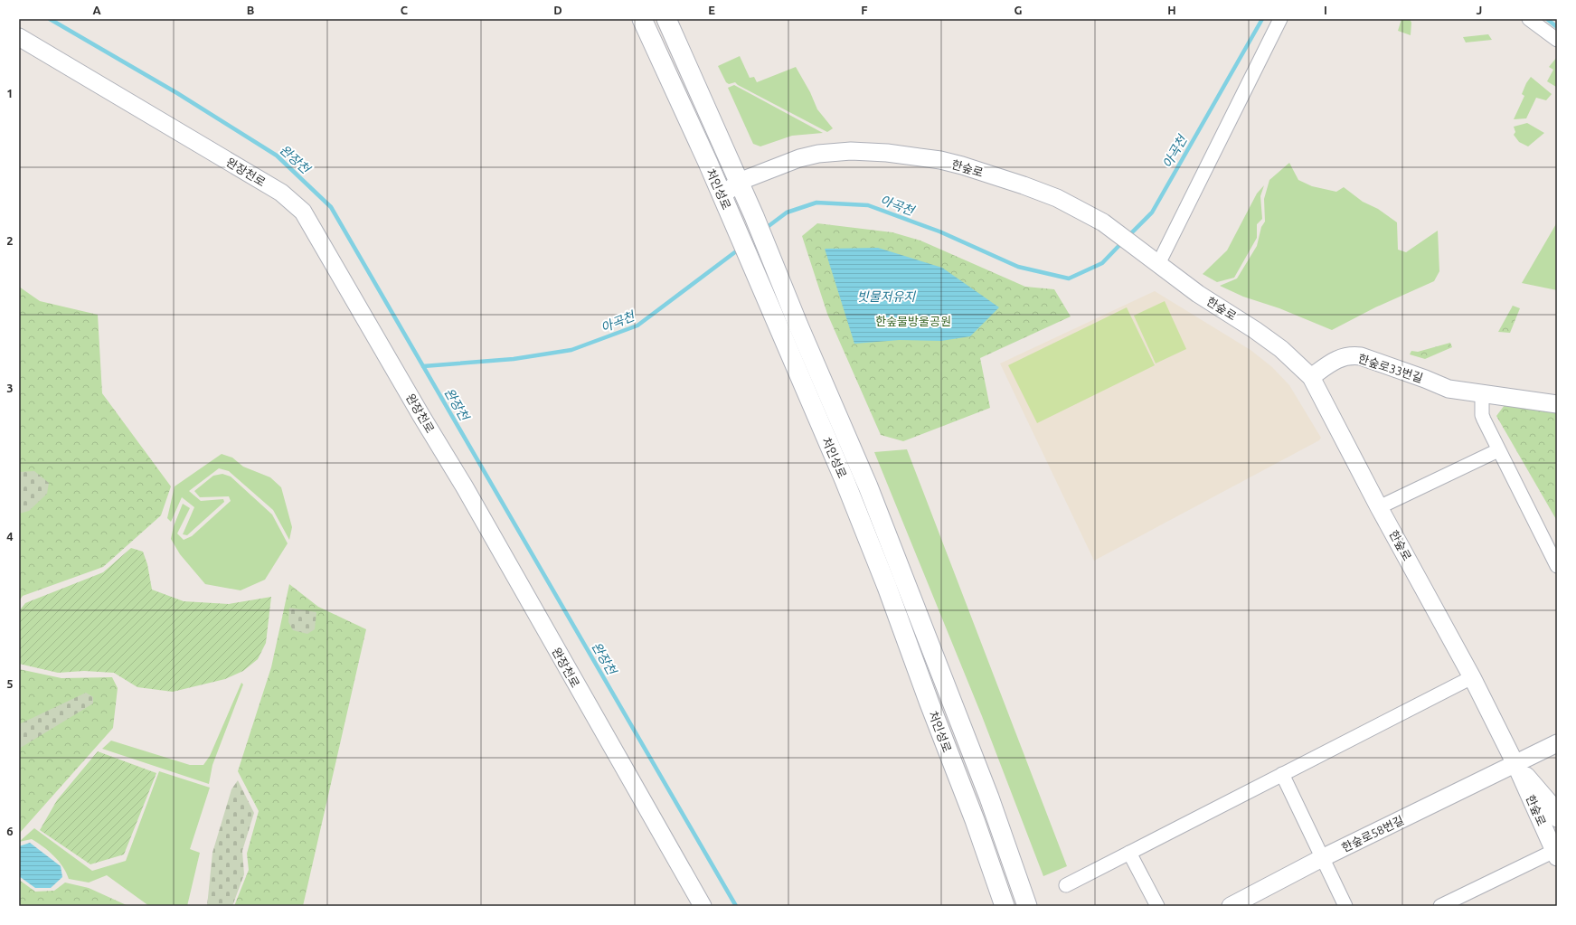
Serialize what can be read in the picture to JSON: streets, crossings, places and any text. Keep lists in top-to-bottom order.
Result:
{
  "streets": {
    "main road": ["처인성로"],
    "street": [
      "한숲로",
      "완장천로",
      "한숲로33번길",
      "한숲로58번길"
    ]
  },
  "crossings": [
    ["한숲로", "처인성로"],
    ["한숲로", "한숲로33번길"],
    ["한숲로", "한숲로58번길"]
  ],
  "water": ["아곡천", "완장천", "빗물저유지"],
  "parks": ["한숲물방울공원"],
  "grid": {
    "columns": [
      "A",
      "B",
      "C",
      "D",
      "E",
      "F",
      "G",
      "H",
      "I",
      "J"
    ],
    "rows": [
      "1",
      "2",
      "3",
      "4",
      "5",
      "6"
    ]
  }
}
